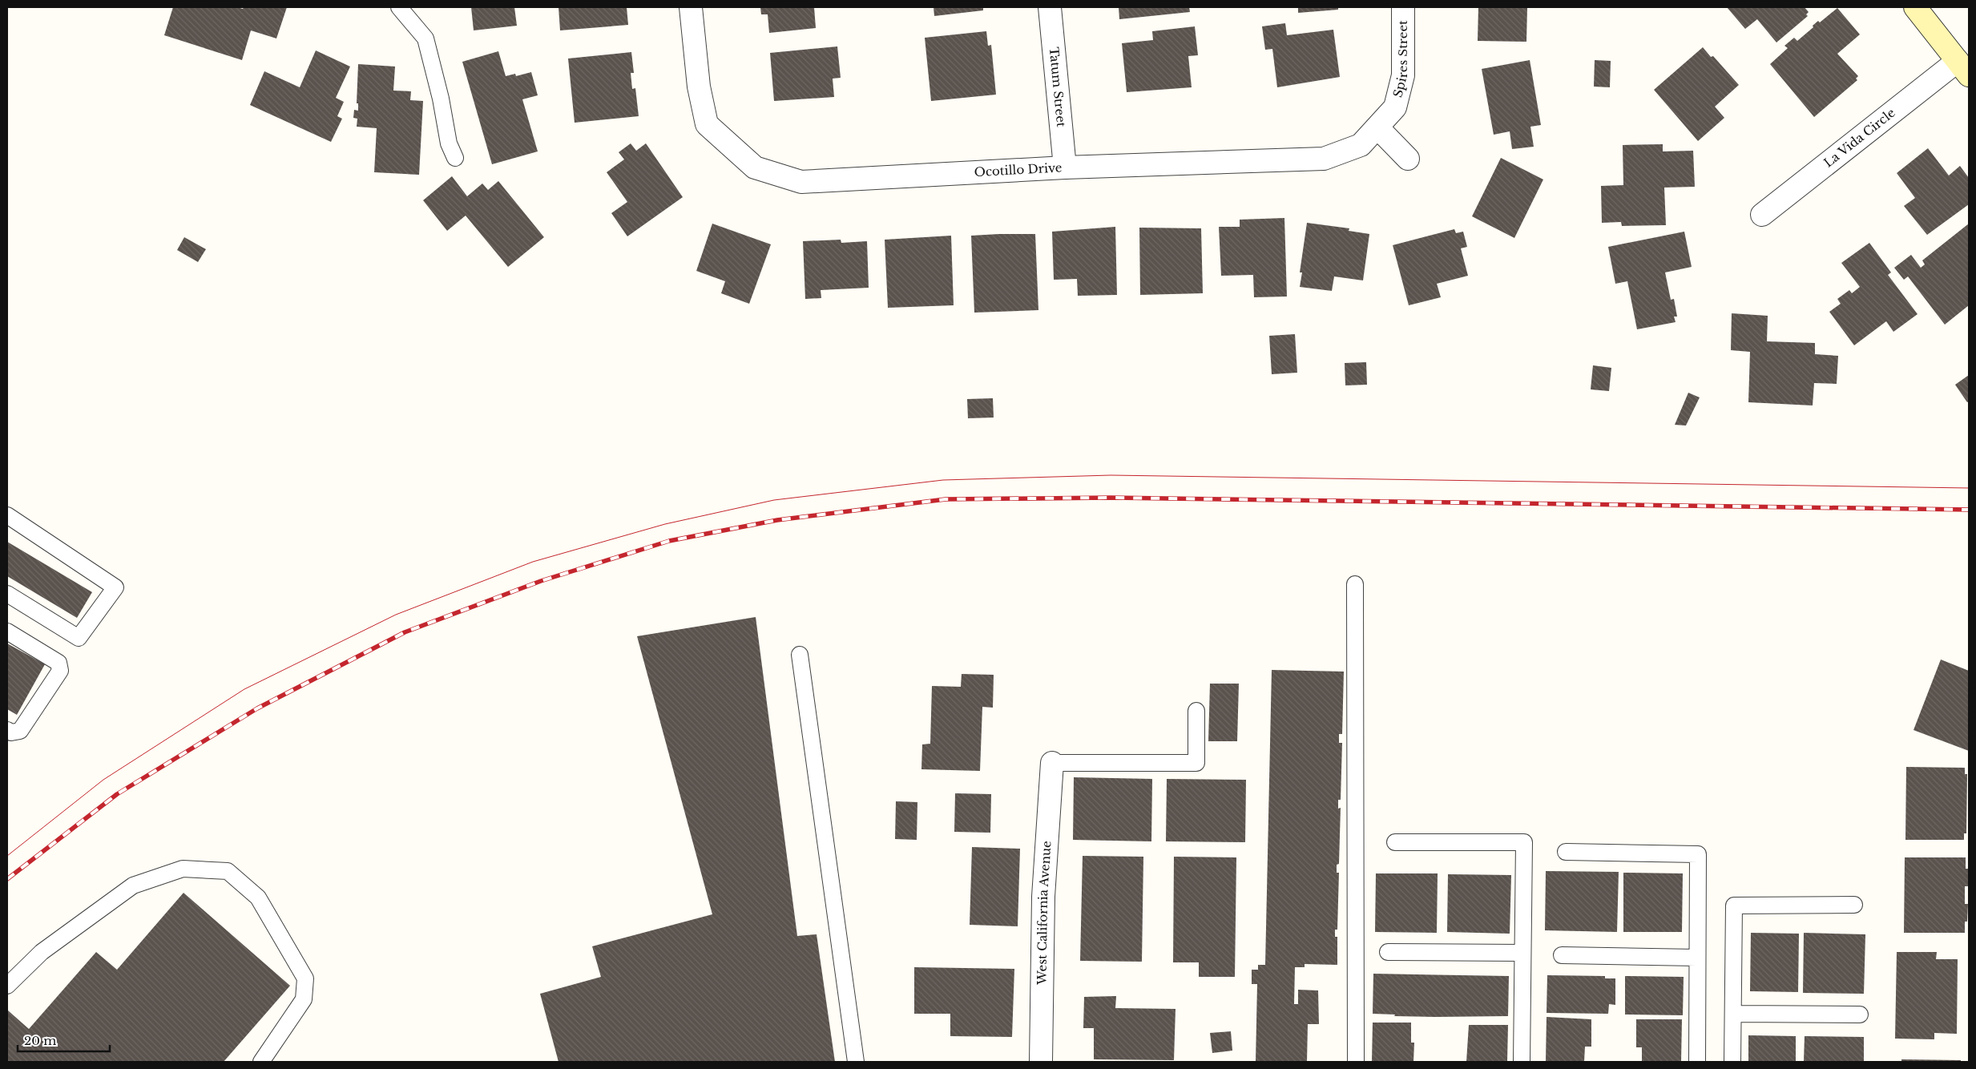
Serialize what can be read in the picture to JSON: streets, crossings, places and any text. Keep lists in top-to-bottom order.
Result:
{
  "streets": {
    "street": [
      "Spires Street",
      "Tatum Street",
      "La Vida Circle",
      "Ocotillo Drive",
      "West California Avenue"
    ]
  },
  "crossings": [
    ["Spires Street", "Ocotillo Drive"],
    ["Tatum Street", "Ocotillo Drive"]
  ],
  "scale_bar": "20 m"
}
